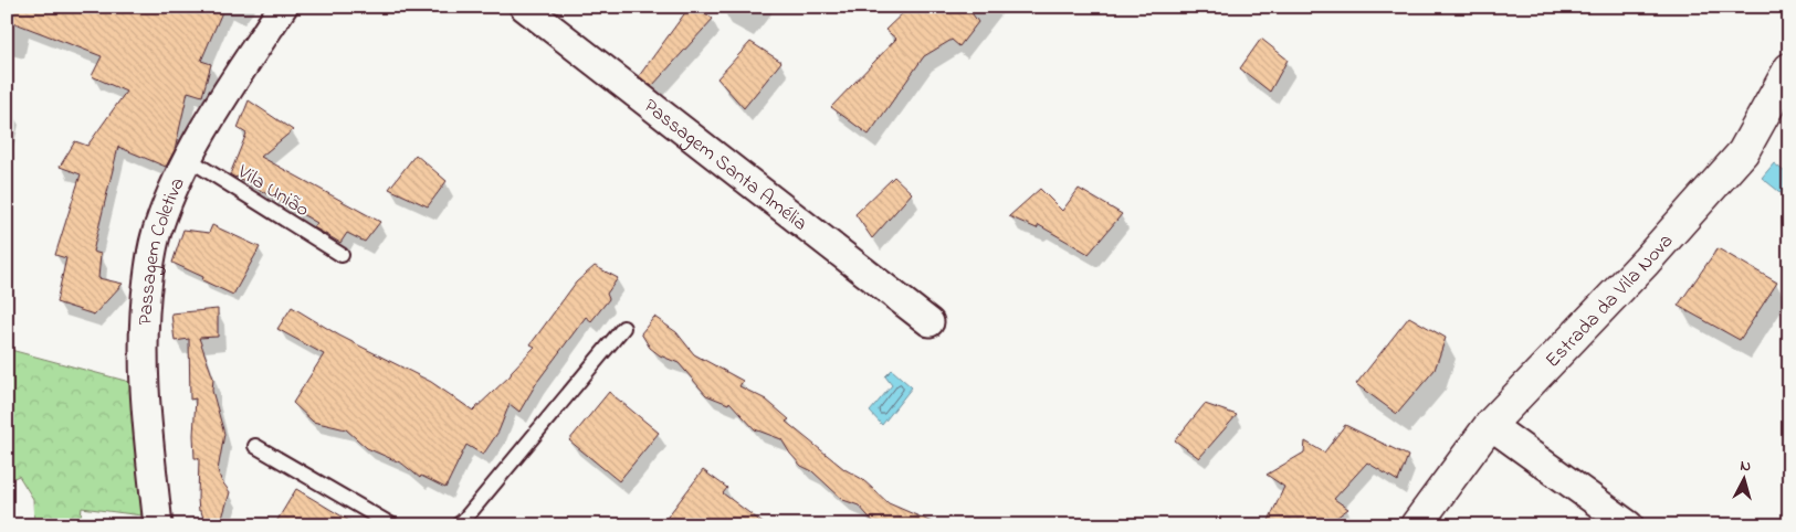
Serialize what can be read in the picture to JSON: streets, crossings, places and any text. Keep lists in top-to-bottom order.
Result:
{
  "streets": {
    "street": ["Passagem Santa Amélia", "Passagem Coletiva", "Estrada da Vila Nova"],
    "lane": ["Vila União"]
  },
  "crossings": [
    ["Vila União", "Passagem Coletiva"]
  ],
  "north": "top"
}
